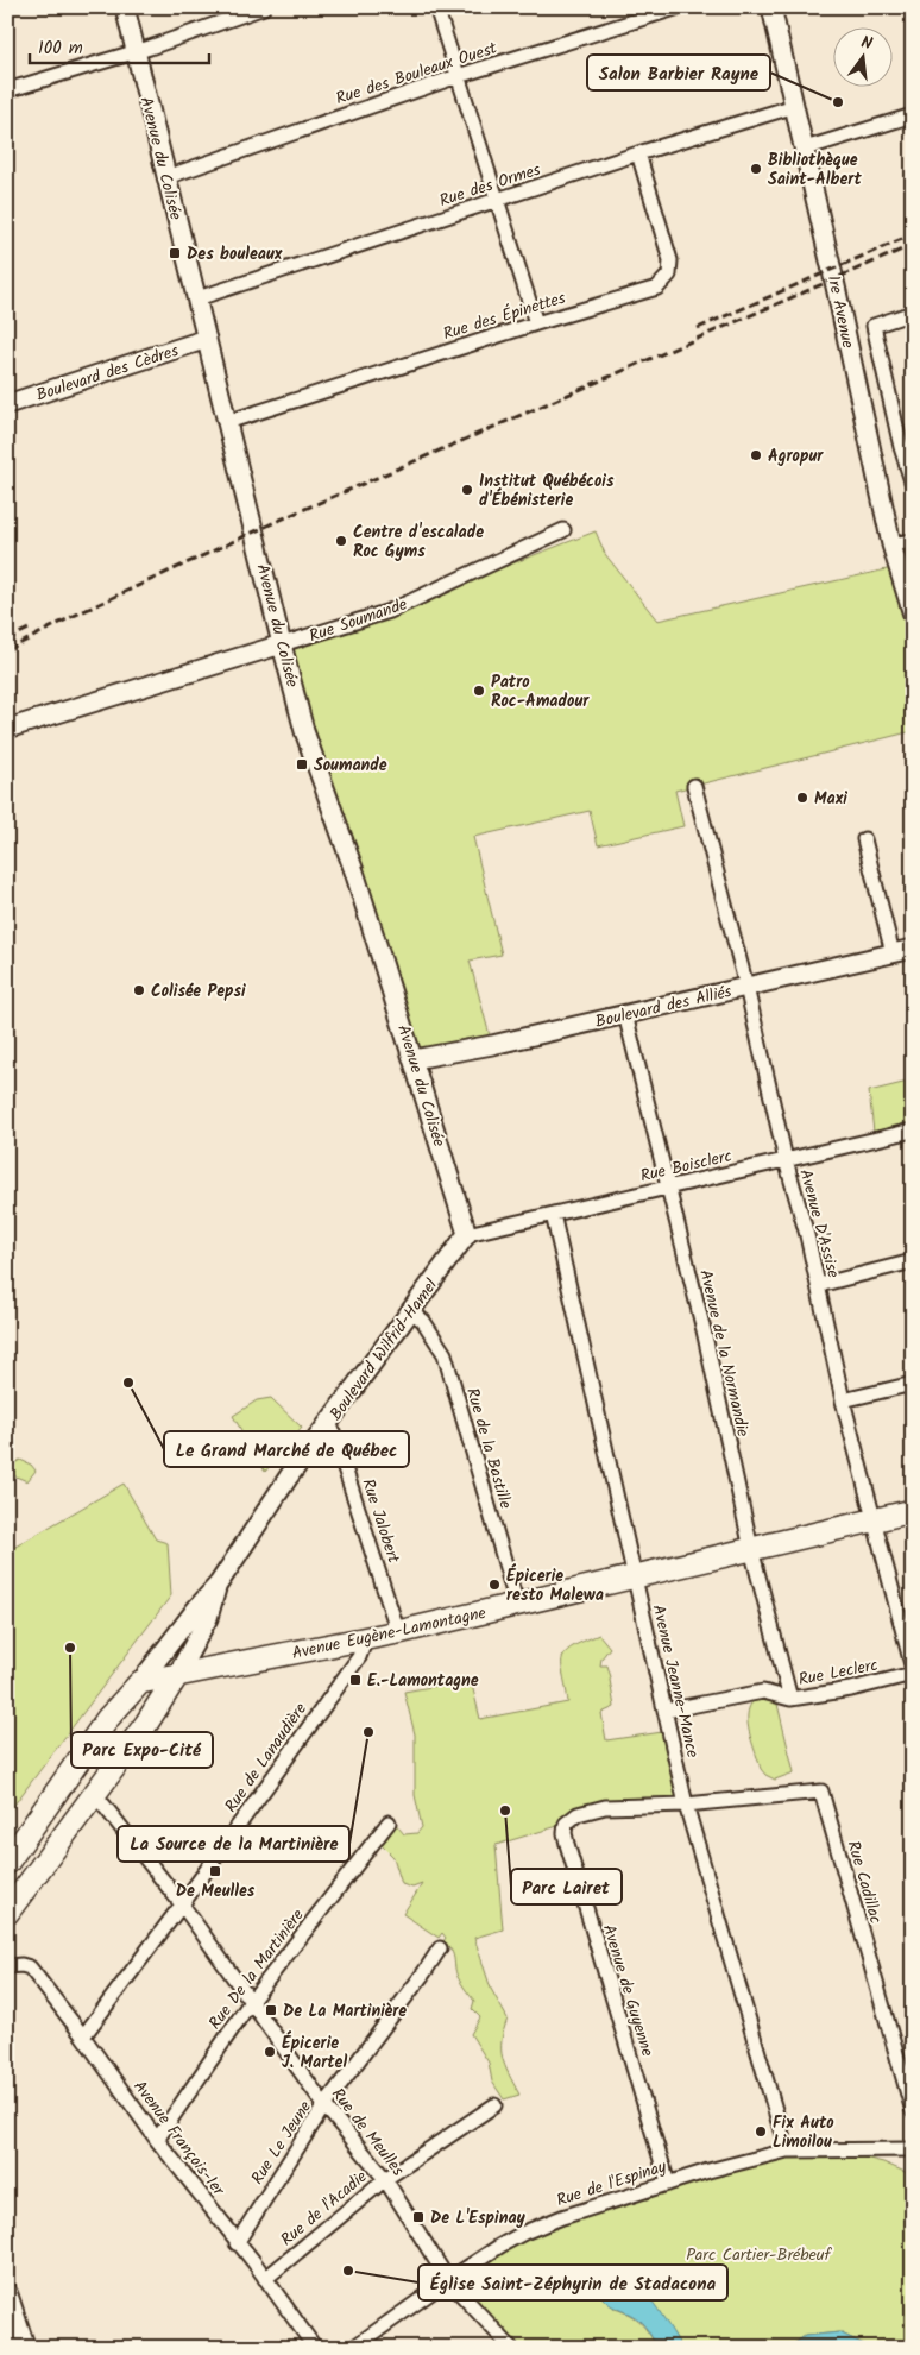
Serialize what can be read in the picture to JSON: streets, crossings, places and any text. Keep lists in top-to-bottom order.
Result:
{
  "streets": {
    "main road": ["Boulevard Wilfrid-Hamel", "Avenue Eugène-Lamontagne"],
    "street": [
      "Rue des Bouleaux Ouest",
      "Avenue du Colisée",
      "Rue des Ormes",
      "1re Avenue",
      "Rue des Épinettes",
      "Boulevard des Cèdres",
      "Rue Soumande",
      "Boulevard des Alliés",
      "Rue Boisclerc",
      "Avenue D'Assise",
      "Avenue de la Normandie",
      "Rue de la Bastille",
      "Rue Jalobert",
      "Rue Leclerc",
      "Avenue Jeanne-Mance",
      "Rue de Lanaudière",
      "Rue Cadillac",
      "Rue De la Martinière",
      "Avenue de Guyenne",
      "Rue de Meulles",
      "Avenue François-1er",
      "Rue Le Jeune",
      "Rue de l'Espinay",
      "Rue de l'Acadie"
    ]
  },
  "crossings": [
    ["Rue des Bouleaux Ouest", "Avenue du Colisée"],
    ["Avenue du Colisée", "Rue des Ormes"],
    ["Avenue du Colisée", "Rue des Épinettes"],
    ["Avenue du Colisée", "Boulevard des Cèdres"],
    ["Avenue du Colisée", "Rue Soumande"],
    ["Avenue du Colisée", "Boulevard des Alliés"],
    ["Avenue du Colisée", "Rue Boisclerc"],
    ["Avenue du Colisée", "Boulevard Wilfrid-Hamel"],
    ["Rue des Ormes", "1re Avenue"],
    ["Rue des Ormes", "Rue des Épinettes"],
    ["Boulevard des Alliés", "Avenue D'Assise"],
    ["Boulevard des Alliés", "Avenue de la Normandie"],
    ["Rue Boisclerc", "Avenue D'Assise"],
    ["Rue Boisclerc", "Boulevard Wilfrid-Hamel"],
    ["Rue Boisclerc", "Avenue de la Normandie"],
    ["Rue Boisclerc", "Avenue Jeanne-Mance"],
    ["Avenue D'Assise", "Avenue Eugène-Lamontagne"],
    ["Boulevard Wilfrid-Hamel", "Rue de la Bastille"],
    ["Boulevard Wilfrid-Hamel", "Rue Jalobert"],
    ["Boulevard Wilfrid-Hamel", "Avenue Eugène-Lamontagne"],
    ["Boulevard Wilfrid-Hamel", "Rue de Meulles"],
    ["Avenue de la Normandie", "Avenue Eugène-Lamontagne"],
    ["Avenue de la Normandie", "Rue Leclerc"],
    ["Rue de la Bastille", "Avenue Eugène-Lamontagne"],
    ["Rue Jalobert", "Avenue Eugène-Lamontagne"],
    ["Avenue Eugène-Lamontagne", "Avenue Jeanne-Mance"],
    ["Avenue Eugène-Lamontagne", "Rue de Lanaudière"],
    ["Rue Leclerc", "Avenue Jeanne-Mance"],
    ["Avenue Jeanne-Mance", "Rue Cadillac"],
    ["Avenue Jeanne-Mance", "Avenue de Guyenne"],
    ["Avenue Jeanne-Mance", "Rue de l'Espinay"],
    ["Rue de Lanaudière", "Rue de Meulles"],
    ["Rue de Lanaudière", "Avenue François-1er"],
    ["Rue Cadillac", "Avenue de Guyenne"],
    ["Rue De la Martinière", "Rue de Meulles"],
    ["Rue De la Martinière", "Avenue François-1er"],
    ["Avenue de Guyenne", "Rue de l'Espinay"],
    ["Rue de Meulles", "Rue Le Jeune"],
    ["Rue de Meulles", "Rue de l'Espinay"],
    ["Rue de Meulles", "Rue de l'Acadie"],
    ["Avenue François-1er", "Rue Le Jeune"],
    ["Avenue François-1er", "Rue de l'Acadie"]
  ],
  "parks": ["Parc Cartier-Brébeuf"],
  "places": {
    "other": [
      "Salon Barbier Rayne",
      "Bibliothèque Saint-Albert",
      "Agropur",
      "Institut Québécois d'Ébénisterie",
      "Centre d'escalade Roc Gyms",
      "Patro Roc-Amadour",
      "Maxi",
      "Colisée Pepsi",
      "Le Grand Marché de Québec",
      "Épicerie resto Malewa",
      "Parc Expo-Cité",
      "La Source de la Martinière",
      "Parc Lairet",
      "Épicerie J. Martel",
      "Fix Auto Limoilou",
      "Église Saint-Zéphyrin de Stadacona"
    ],
    "transit": [
      "Des bouleaux",
      "Soumande",
      "E.-Lamontagne",
      "De Meulles",
      "De La Martinière",
      "De L'Espinay"
    ]
  },
  "scale_bar": "100 m",
  "north": "top"
}
